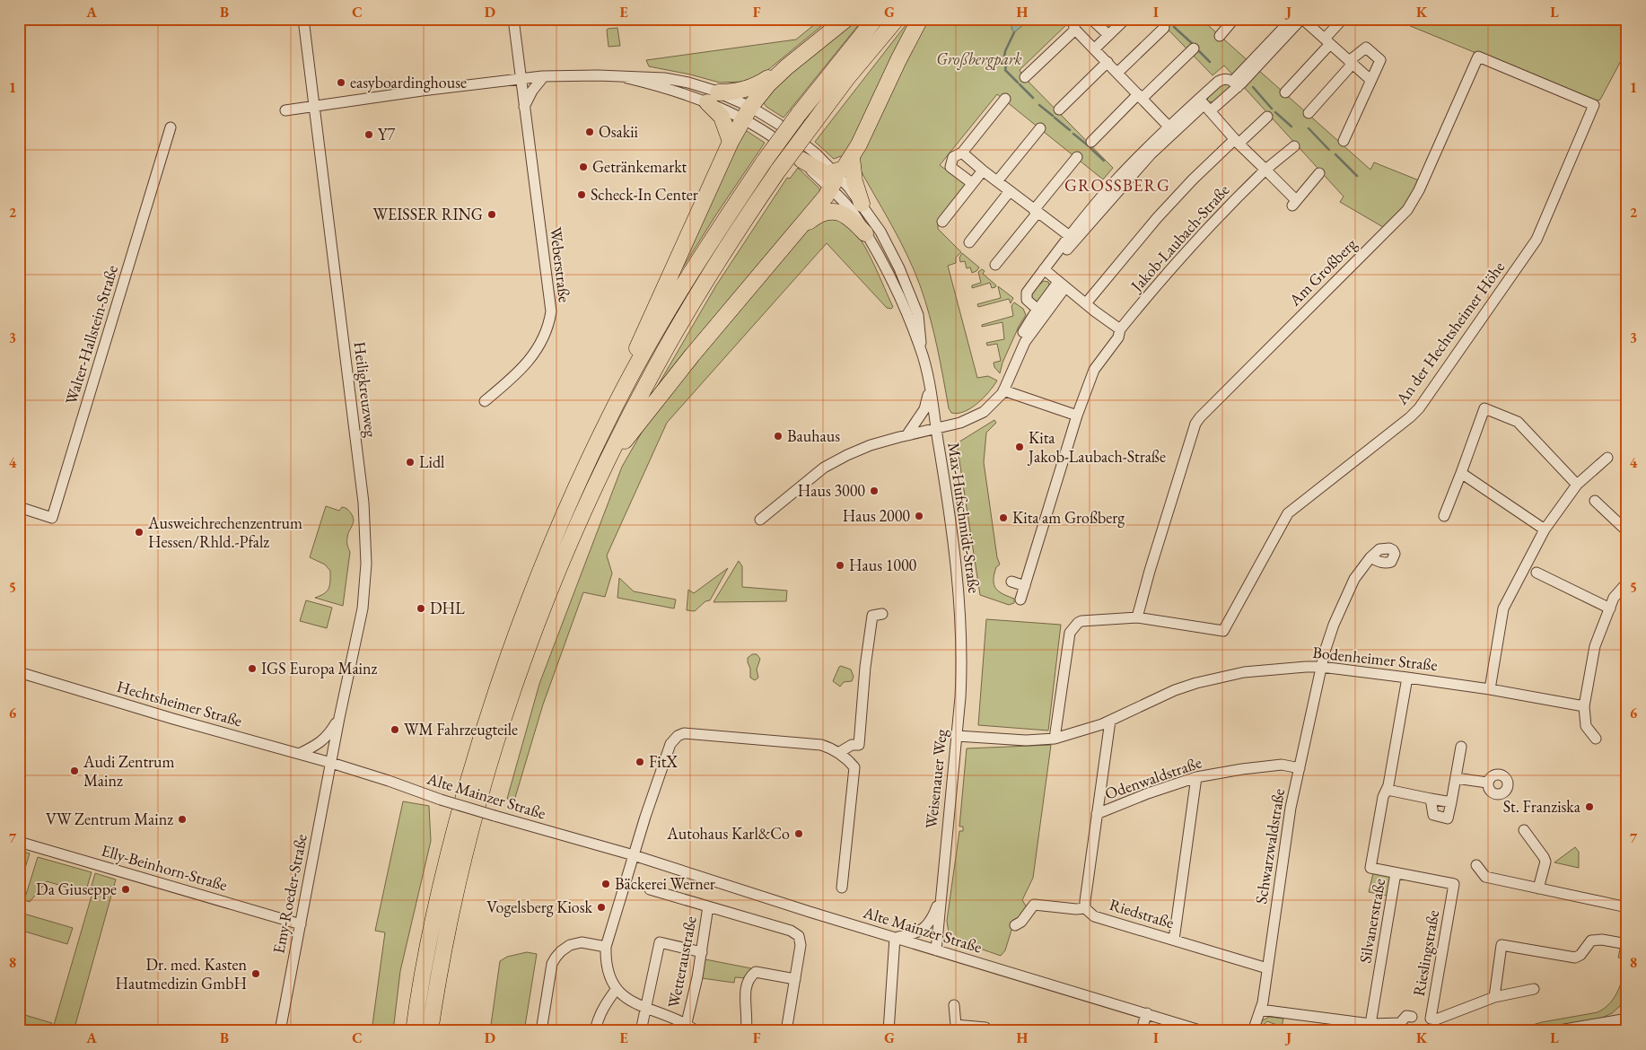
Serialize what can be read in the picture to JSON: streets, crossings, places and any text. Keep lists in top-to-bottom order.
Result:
{
  "streets": {
    "street": [
      "Jakob-Laubach-Straße",
      "Weberstraße",
      "Am Großberg",
      "An der Hechtsheimer Höhe",
      "Walter-Hallstein-Straße",
      "Heiligkreuzweg",
      "Max-Hufschmidt-Straße",
      "Bodenheimer Straße",
      "Hechtsheimer Straße",
      "Odenwaldstraße",
      "Weisenauer Weg",
      "Alte Mainzer Straße",
      "Schwarzwaldstraße",
      "Elly-Beinhorn-Straße",
      "Emy-Roeder-Straße",
      "Riedstraße",
      "Silvanerstraße",
      "Rieslingstraße",
      "Wetteraustraße"
    ]
  },
  "crossings": [
    ["Weberstraße", "Max-Hufschmidt-Straße"],
    ["Am Großberg", "An der Hechtsheimer Höhe"],
    ["Heiligkreuzweg", "Max-Hufschmidt-Straße"],
    ["Heiligkreuzweg", "Hechtsheimer Straße"],
    ["Heiligkreuzweg", "Alte Mainzer Straße"],
    ["Heiligkreuzweg", "Emy-Roeder-Straße"],
    ["Max-Hufschmidt-Straße", "Weisenauer Weg"],
    ["Bodenheimer Straße", "Weisenauer Weg"],
    ["Bodenheimer Straße", "Schwarzwaldstraße"],
    ["Bodenheimer Straße", "Silvanerstraße"],
    ["Hechtsheimer Straße", "Alte Mainzer Straße"],
    ["Hechtsheimer Straße", "Emy-Roeder-Straße"],
    ["Odenwaldstraße", "Schwarzwaldstraße"],
    ["Weisenauer Weg", "Alte Mainzer Straße"],
    ["Alte Mainzer Straße", "Emy-Roeder-Straße"],
    ["Schwarzwaldstraße", "Riedstraße"],
    ["Elly-Beinhorn-Straße", "Emy-Roeder-Straße"],
    ["Silvanerstraße", "Rieslingstraße"]
  ],
  "districts": ["GROSSBERG"],
  "parks": ["Großbergpark"],
  "places": [
    "easyboardinghouse",
    "Osakii",
    "Y7",
    "Getränkemarkt",
    "Scheck-In Center",
    "WEISSER RING",
    "Bauhaus",
    "Kita Jakob-Laubach-Straße",
    "Lidl",
    "Haus 3000",
    "Haus 2000",
    "Kita am Großberg",
    "Ausweichrechenzentrum Hessen/Rhld.-Pfalz",
    "Haus 1000",
    "DHL",
    "IGS Europa Mainz",
    "WM Fahrzeugteile",
    "FitX",
    "Audi Zentrum Mainz",
    "St. Franziska",
    "VW Zentrum Mainz",
    "Autohaus Karl&Co",
    "Bäckerei Werner",
    "Da Giuseppe",
    "Vogelsberg Kiosk",
    "Dr. med. Kasten Hautmedizin GmbH"
  ],
  "grid": {
    "columns": [
      "A",
      "B",
      "C",
      "D",
      "E",
      "F",
      "G",
      "H",
      "I",
      "J",
      "K",
      "L"
    ],
    "rows": [
      "1",
      "2",
      "3",
      "4",
      "5",
      "6",
      "7",
      "8"
    ]
  }
}
